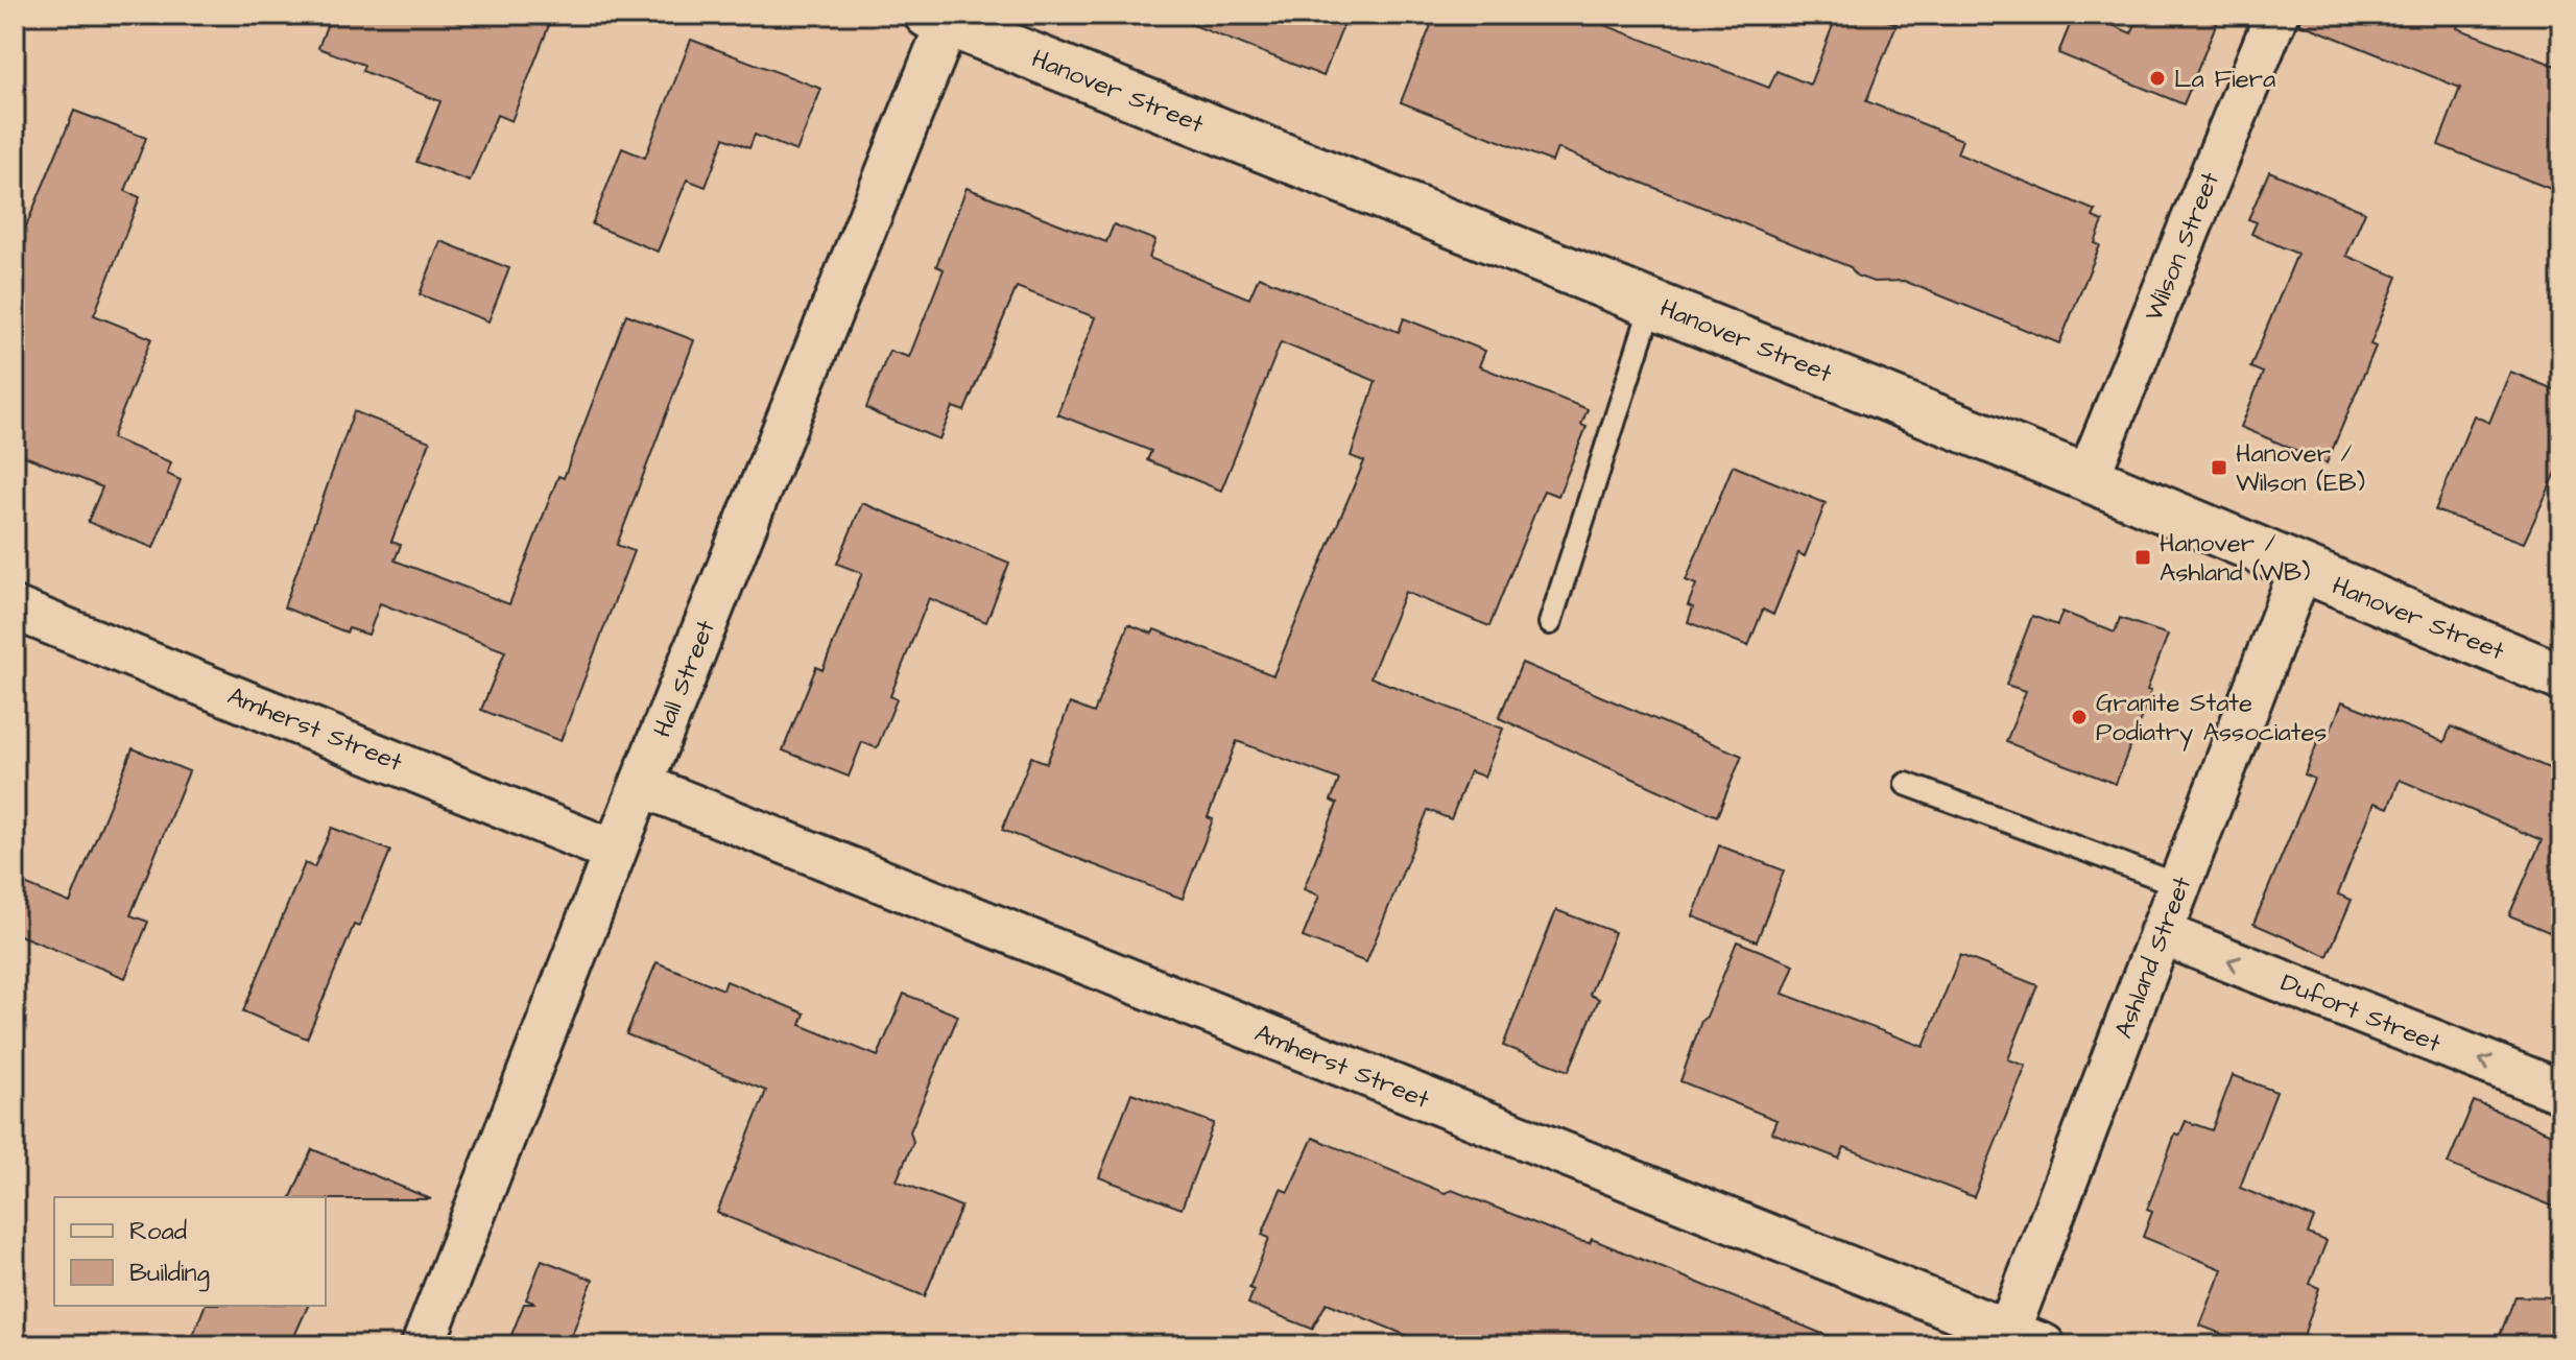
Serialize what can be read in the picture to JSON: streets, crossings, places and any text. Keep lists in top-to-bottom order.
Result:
{
  "streets": {
    "street": [
      "Hanover Street",
      "Wilson Street",
      "Hall Street",
      "Amherst Street",
      "Ashland Street",
      "Dufort Street"
    ]
  },
  "crossings": [
    ["Hanover Street", "Wilson Street"],
    ["Hanover Street", "Hall Street"],
    ["Hanover Street", "Ashland Street"],
    ["Hall Street", "Amherst Street"],
    ["Amherst Street", "Ashland Street"],
    ["Ashland Street", "Dufort Street"]
  ],
  "one_way": ["Dufort Street"],
  "places": {
    "other": ["La Fiera", "Granite State Podiatry Associates"],
    "transit": ["Hanover / Wilson (EB)", "Hanover / Ashland (WB)"]
  },
  "legend": ["Road", "Building"]
}
